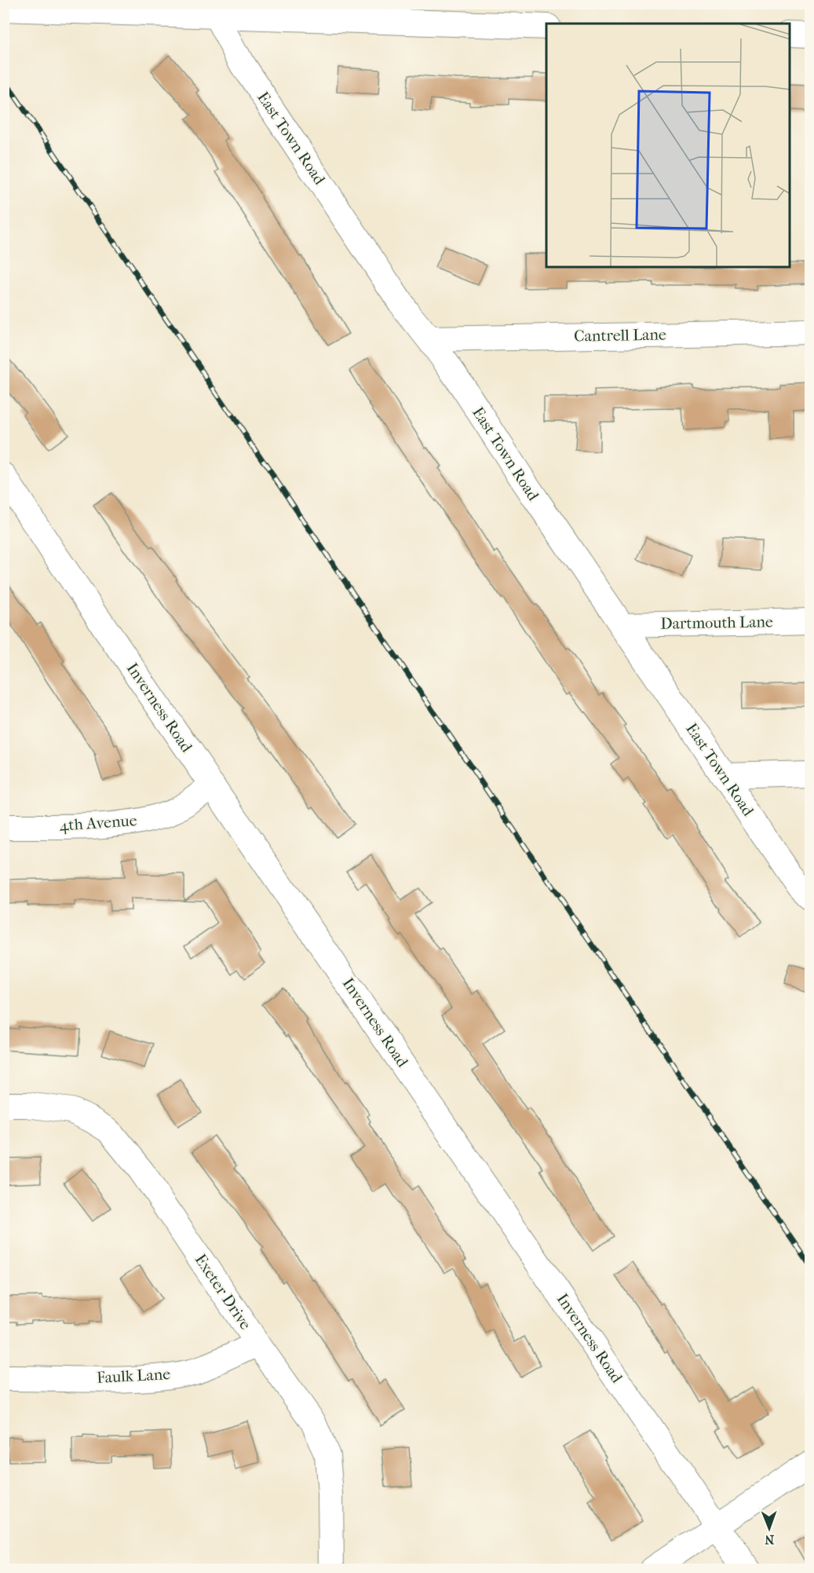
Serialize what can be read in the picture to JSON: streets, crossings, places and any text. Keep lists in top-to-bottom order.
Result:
{
  "streets": {
    "street": [
      "East Town Road",
      "Cantrell Lane",
      "Dartmouth Lane",
      "Inverness Road",
      "4th Avenue",
      "Exeter Drive",
      "Faulk Lane"
    ]
  },
  "crossings": [
    ["East Town Road", "Cantrell Lane"],
    ["East Town Road", "Dartmouth Lane"],
    ["Inverness Road", "4th Avenue"],
    ["Exeter Drive", "Faulk Lane"]
  ],
  "north": "bottom"
}
